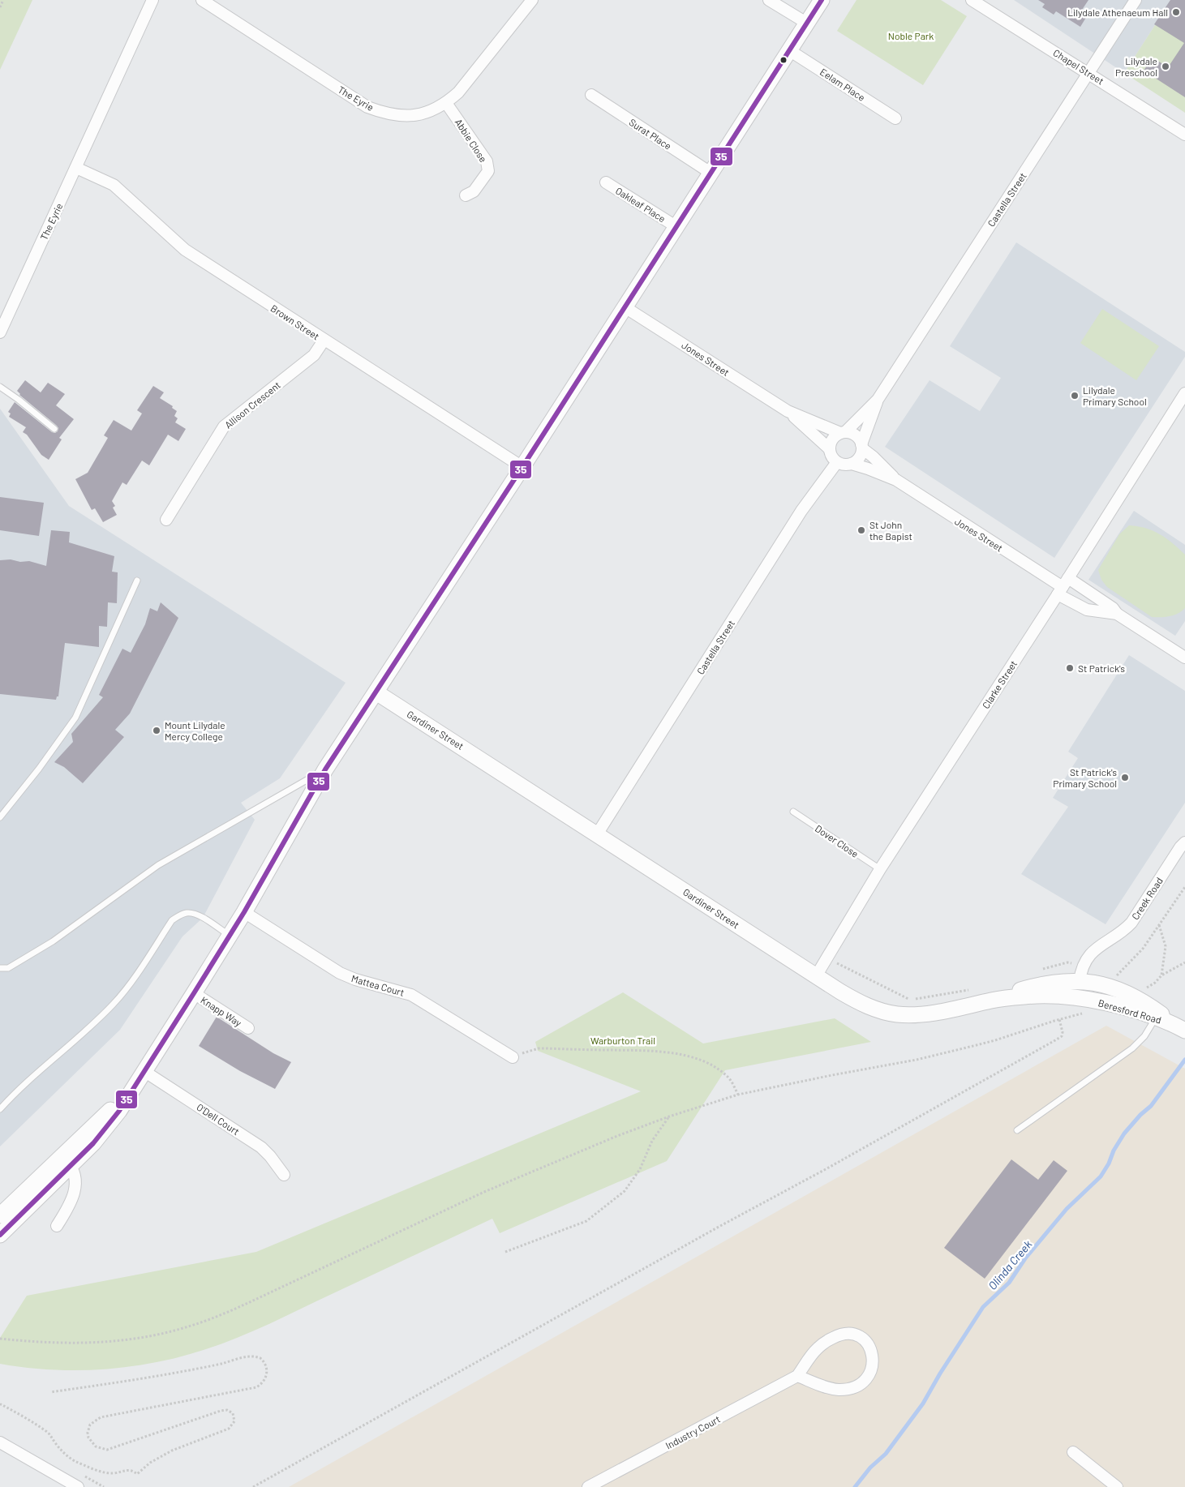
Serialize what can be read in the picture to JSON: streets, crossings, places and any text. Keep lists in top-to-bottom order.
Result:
{
  "streets": {
    "main road": ["Gardiner Street", "Beresford Road"],
    "street": [
      "Chapel Street",
      "Eelam Place",
      "The Eyrie",
      "Surat Place",
      "Abbie Close",
      "Castella Street",
      "Oakleaf Place",
      "Brown Street",
      "Jones Street",
      "Allison Crescent",
      "Clarke Street",
      "Creek Road",
      "Mattea Court",
      "Knapp Way",
      "O'Dell Court",
      "Industry Court"
    ],
    "lane": ["Dover Close"]
  },
  "crossings": [
    ["Chapel Street", "Castella Street"],
    ["The Eyrie", "Abbie Close"],
    ["The Eyrie", "Brown Street"],
    ["Castella Street", "Jones Street"],
    ["Castella Street", "Gardiner Street"],
    ["Brown Street", "Allison Crescent"],
    ["Jones Street", "Clarke Street"],
    ["Clarke Street", "Gardiner Street"],
    ["Clarke Street", "Dover Close"],
    ["Gardiner Street", "Beresford Road"],
    ["Creek Road", "Beresford Road"]
  ],
  "water": ["Olinda Creek"],
  "parks": ["Noble Park", "Warburton Trail"],
  "places": [
    "Lilydale Athenaeum Hall",
    "Lilydale Preschool",
    "Lilydale Primary School",
    "St John the Bapist",
    "St Patrick's",
    "Mount Lilydale Mercy College",
    "St Patrick's Primary School"
  ],
  "lines": ["transit line 35"]
}
